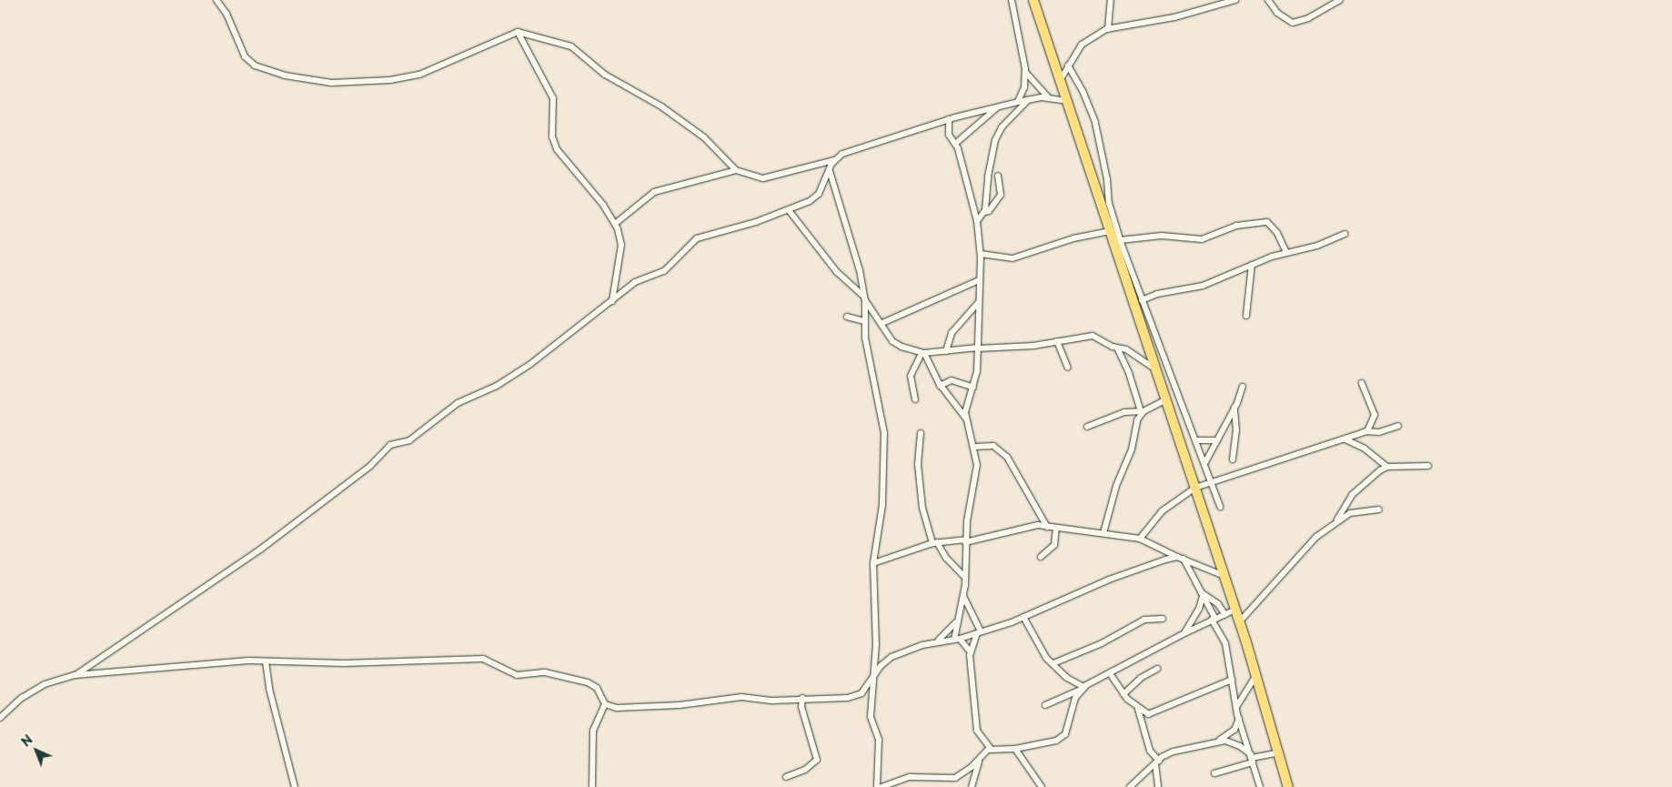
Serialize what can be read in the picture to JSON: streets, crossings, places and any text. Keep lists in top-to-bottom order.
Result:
{
  "north": "top left"
}
